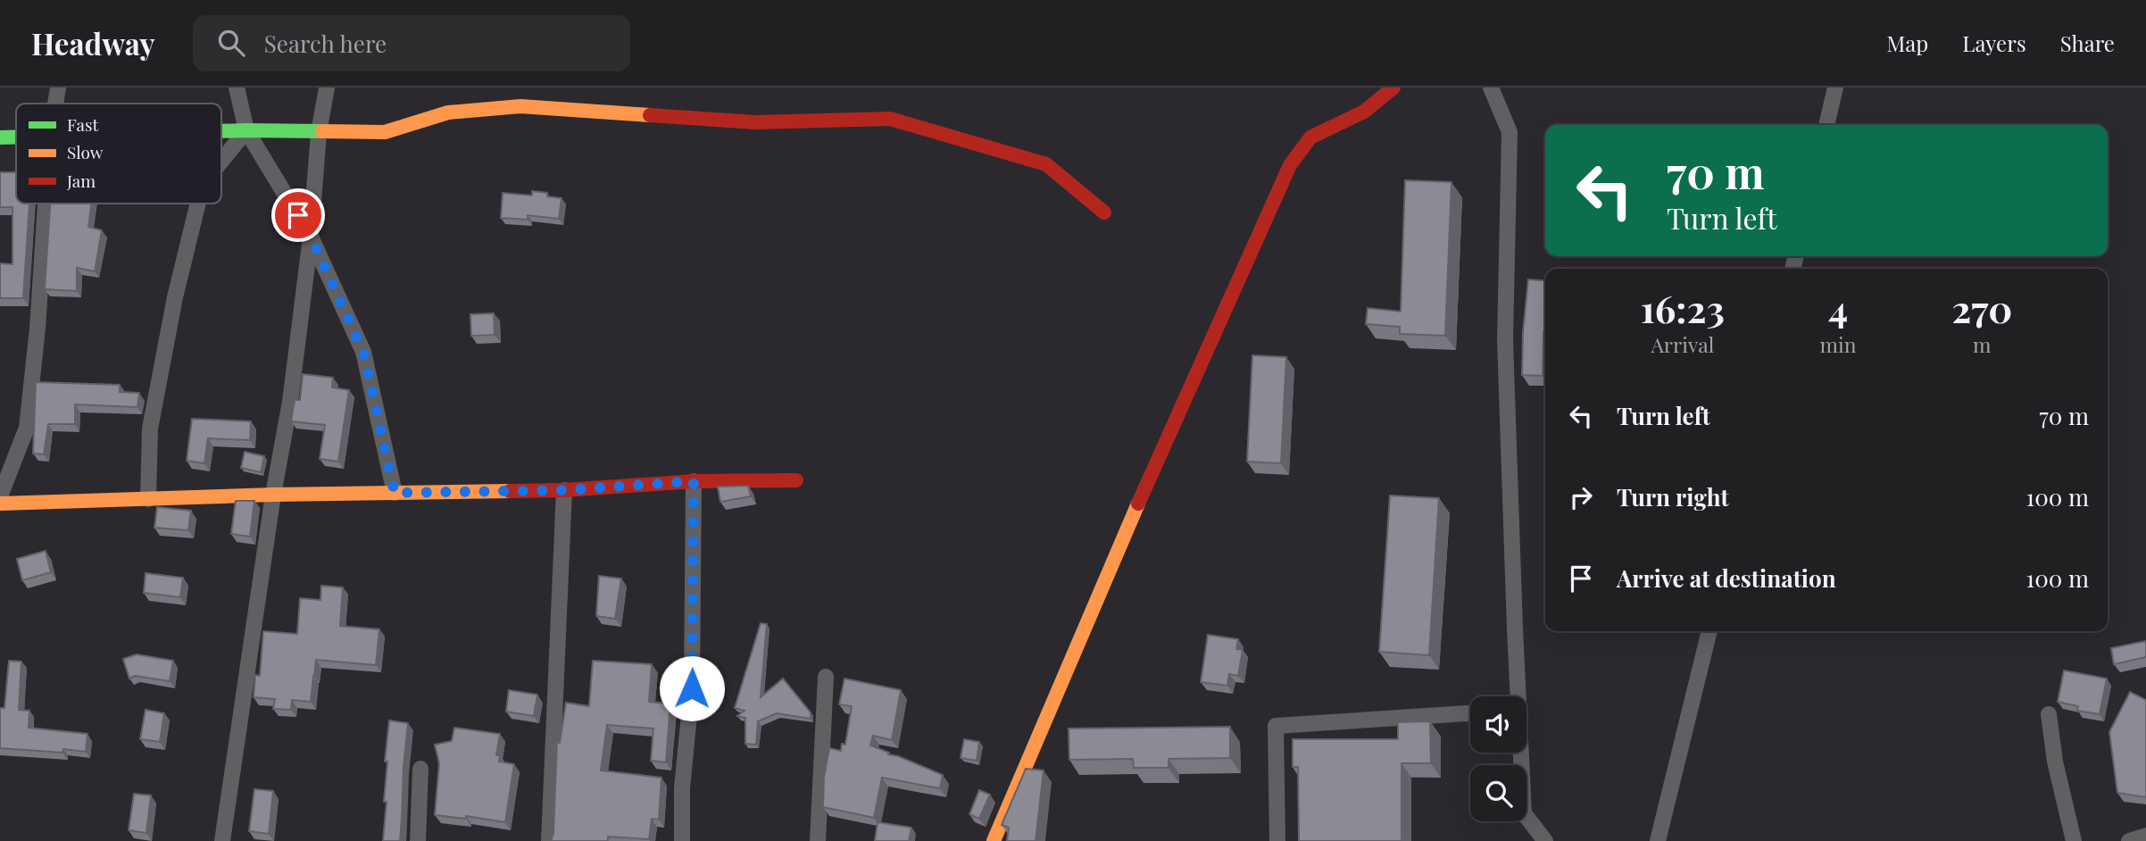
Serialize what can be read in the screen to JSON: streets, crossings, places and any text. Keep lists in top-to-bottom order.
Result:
{
  "legend": ["Fast", "Slow", "Jam"],
  "page": {
    "header": "Headway",
    "search": "Search here",
    "nav": ["Map", "Layers", "Share"],
    "turn": ["70 m", "Turn left"],
    "eta": [
      "16:23",
      "Arrival",
      "4",
      "min",
      "270",
      "m"
    ],
    "list": [
      {
        "name": "Turn left",
        "value": "70 m"
      },
      {
        "name": "Turn right",
        "value": "100 m"
      },
      {
        "name": "Arrive at destination",
        "value": "100 m"
      }
    ]
  }
}
